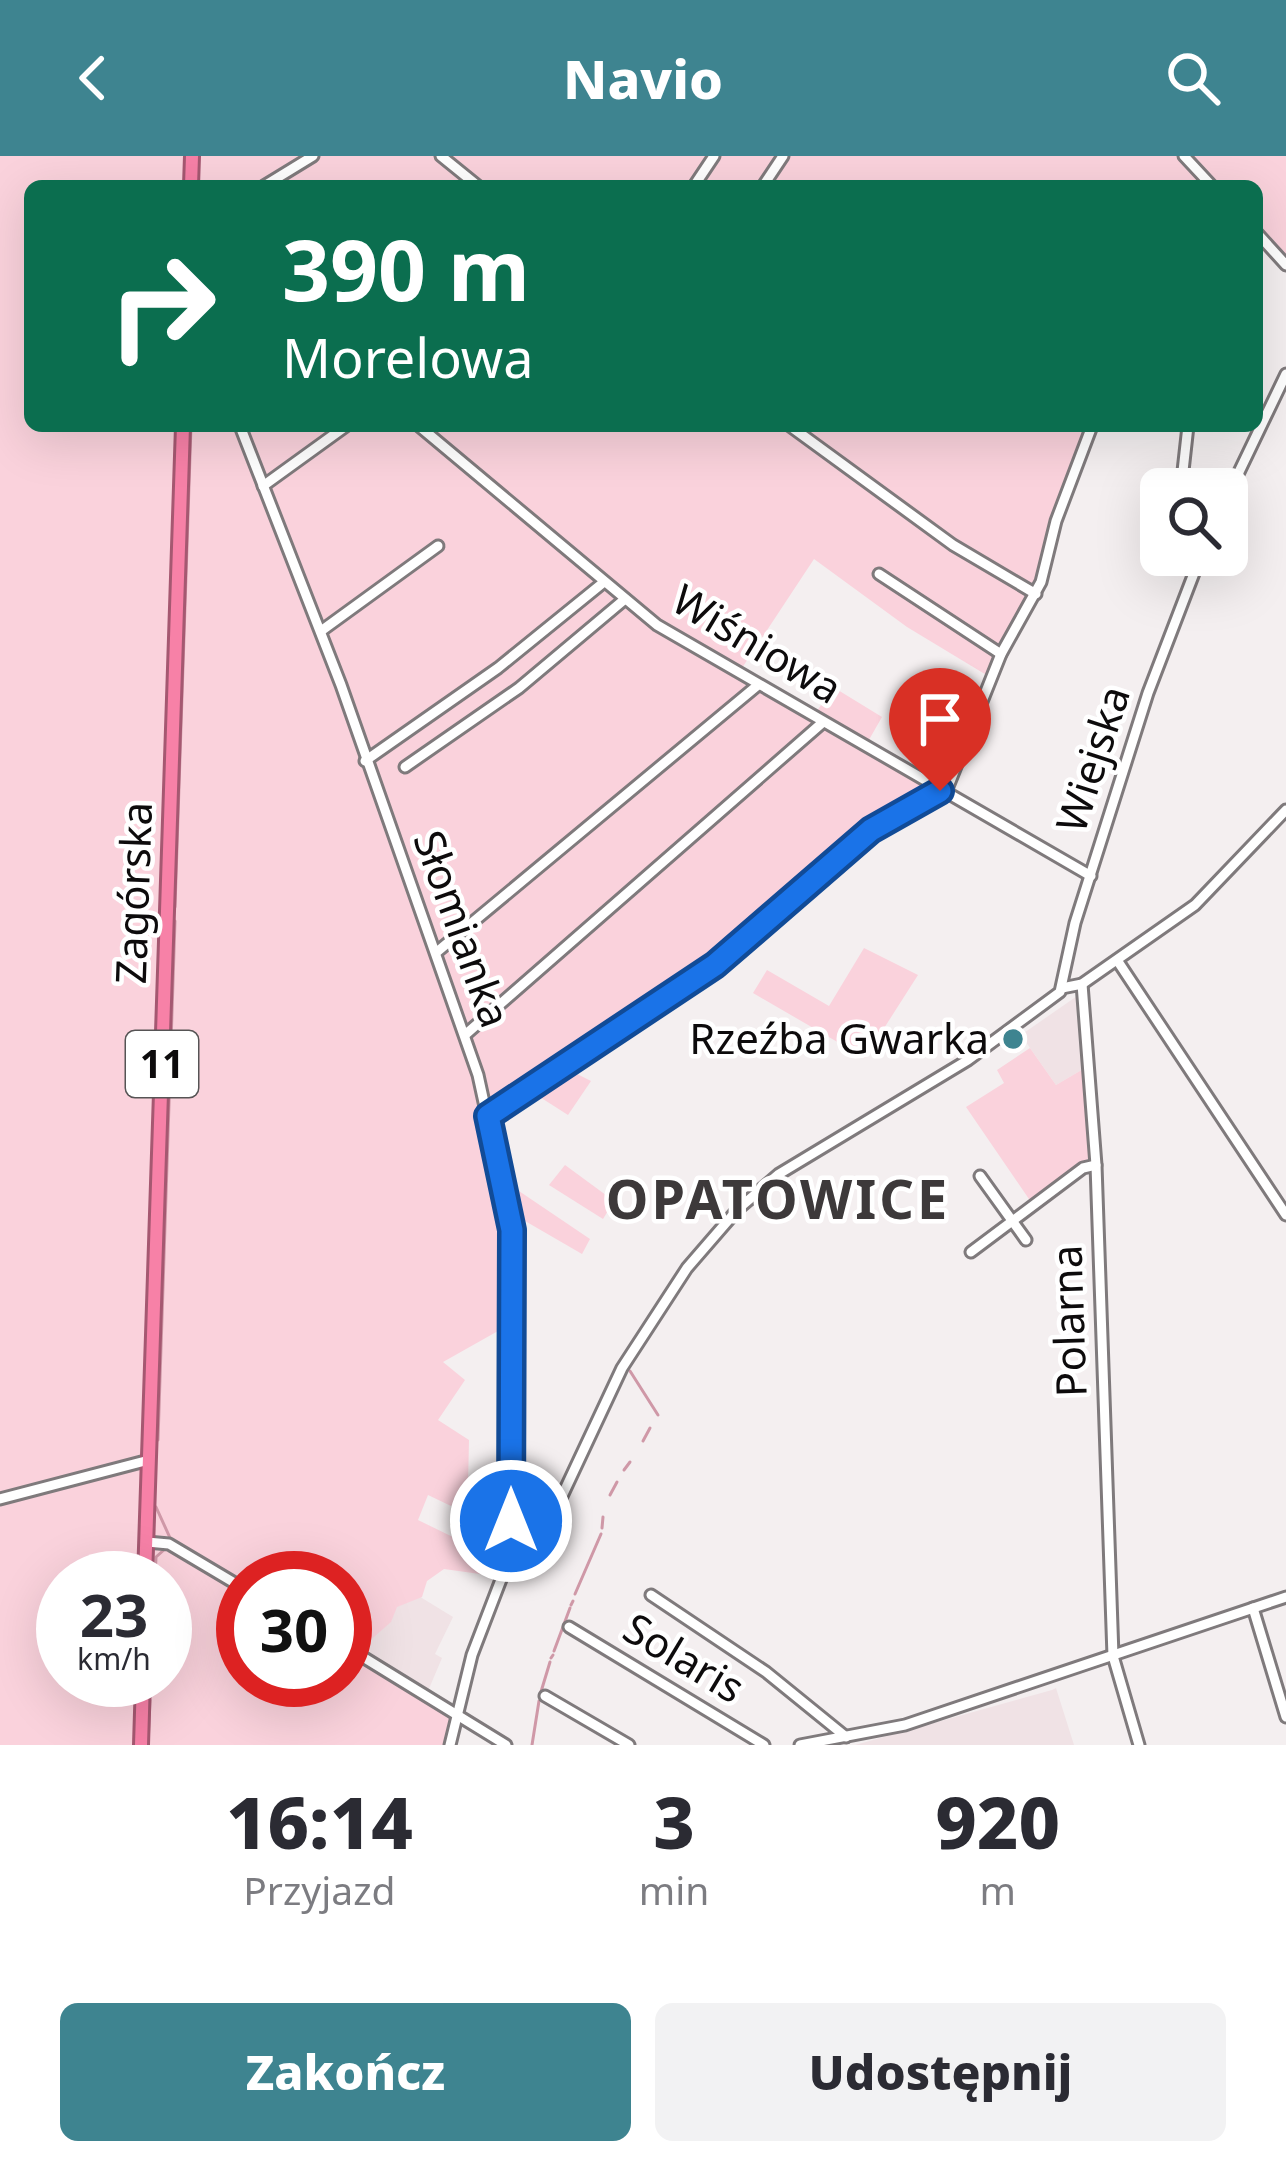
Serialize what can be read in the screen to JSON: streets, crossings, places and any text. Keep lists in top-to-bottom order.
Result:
{
  "streets": {
    "highway": ["Zagórska", "11"],
    "street": [
      "Wiśniowa",
      "Wiejska",
      "Słomianka",
      "Polarna",
      "Solaris"
    ]
  },
  "crossings": [
    ["Wiśniowa", "Wiejska"]
  ],
  "districts": ["OPATOWICE"],
  "places": ["Rzeźba Gwarka"],
  "page": {
    "header": "Navio",
    "turn": ["390 m", "Morelowa"],
    "speed": "23 km/h",
    "limit": "30",
    "eta": [
      "16:14",
      "Przyjazd",
      "3",
      "min",
      "920",
      "m"
    ],
    "buttons": ["Zakończ", "Udostępnij"]
  }
}
